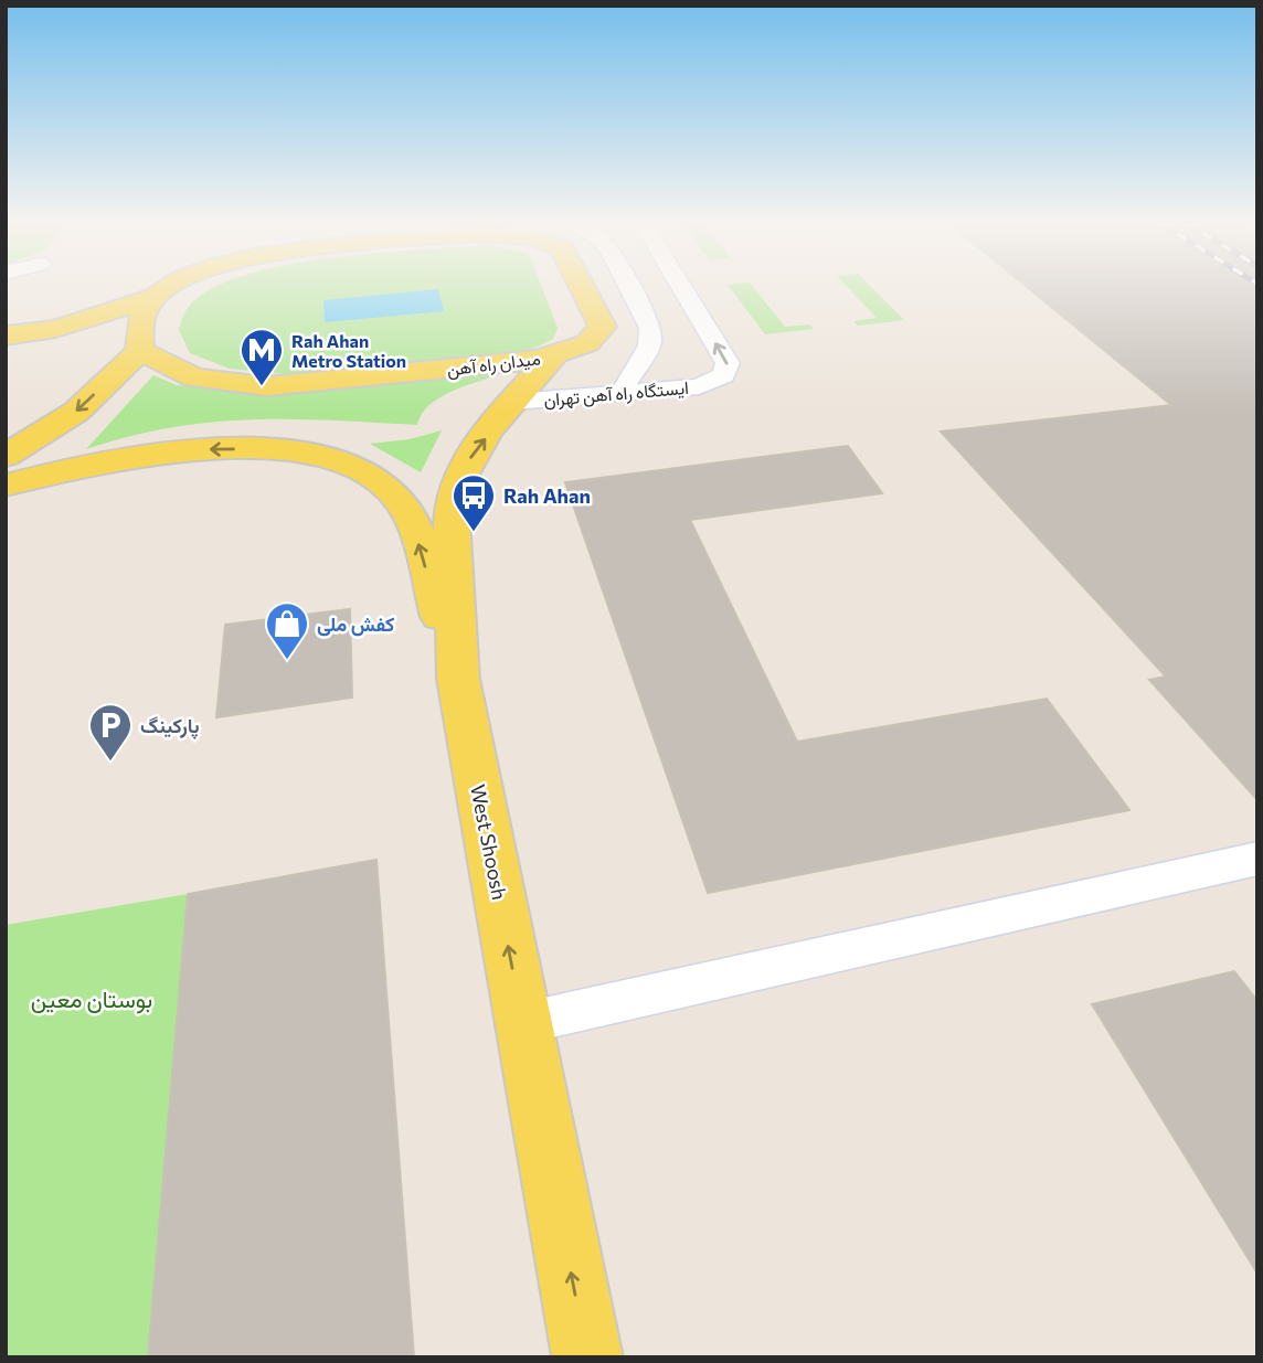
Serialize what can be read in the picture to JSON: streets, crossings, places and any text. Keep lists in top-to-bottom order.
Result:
{
  "streets": {
    "main road": ["میدان راه آهن", "West Shoosh"],
    "lane": ["ایستگاه راه آهن تهران"]
  },
  "crossings": [
    ["میدان راه آهن", "West Shoosh"],
    ["ایستگاه راه آهن تهران", "West Shoosh"]
  ],
  "one_way": ["West Shoosh"],
  "parks": ["بوستان معین"],
  "places": {
    "metro station": ["Rah Ahan Metro Station"],
    "bus stop": ["Rah Ahan"],
    "shop": ["کفش ملی"],
    "parking": ["پارکینگ"]
  }
}
